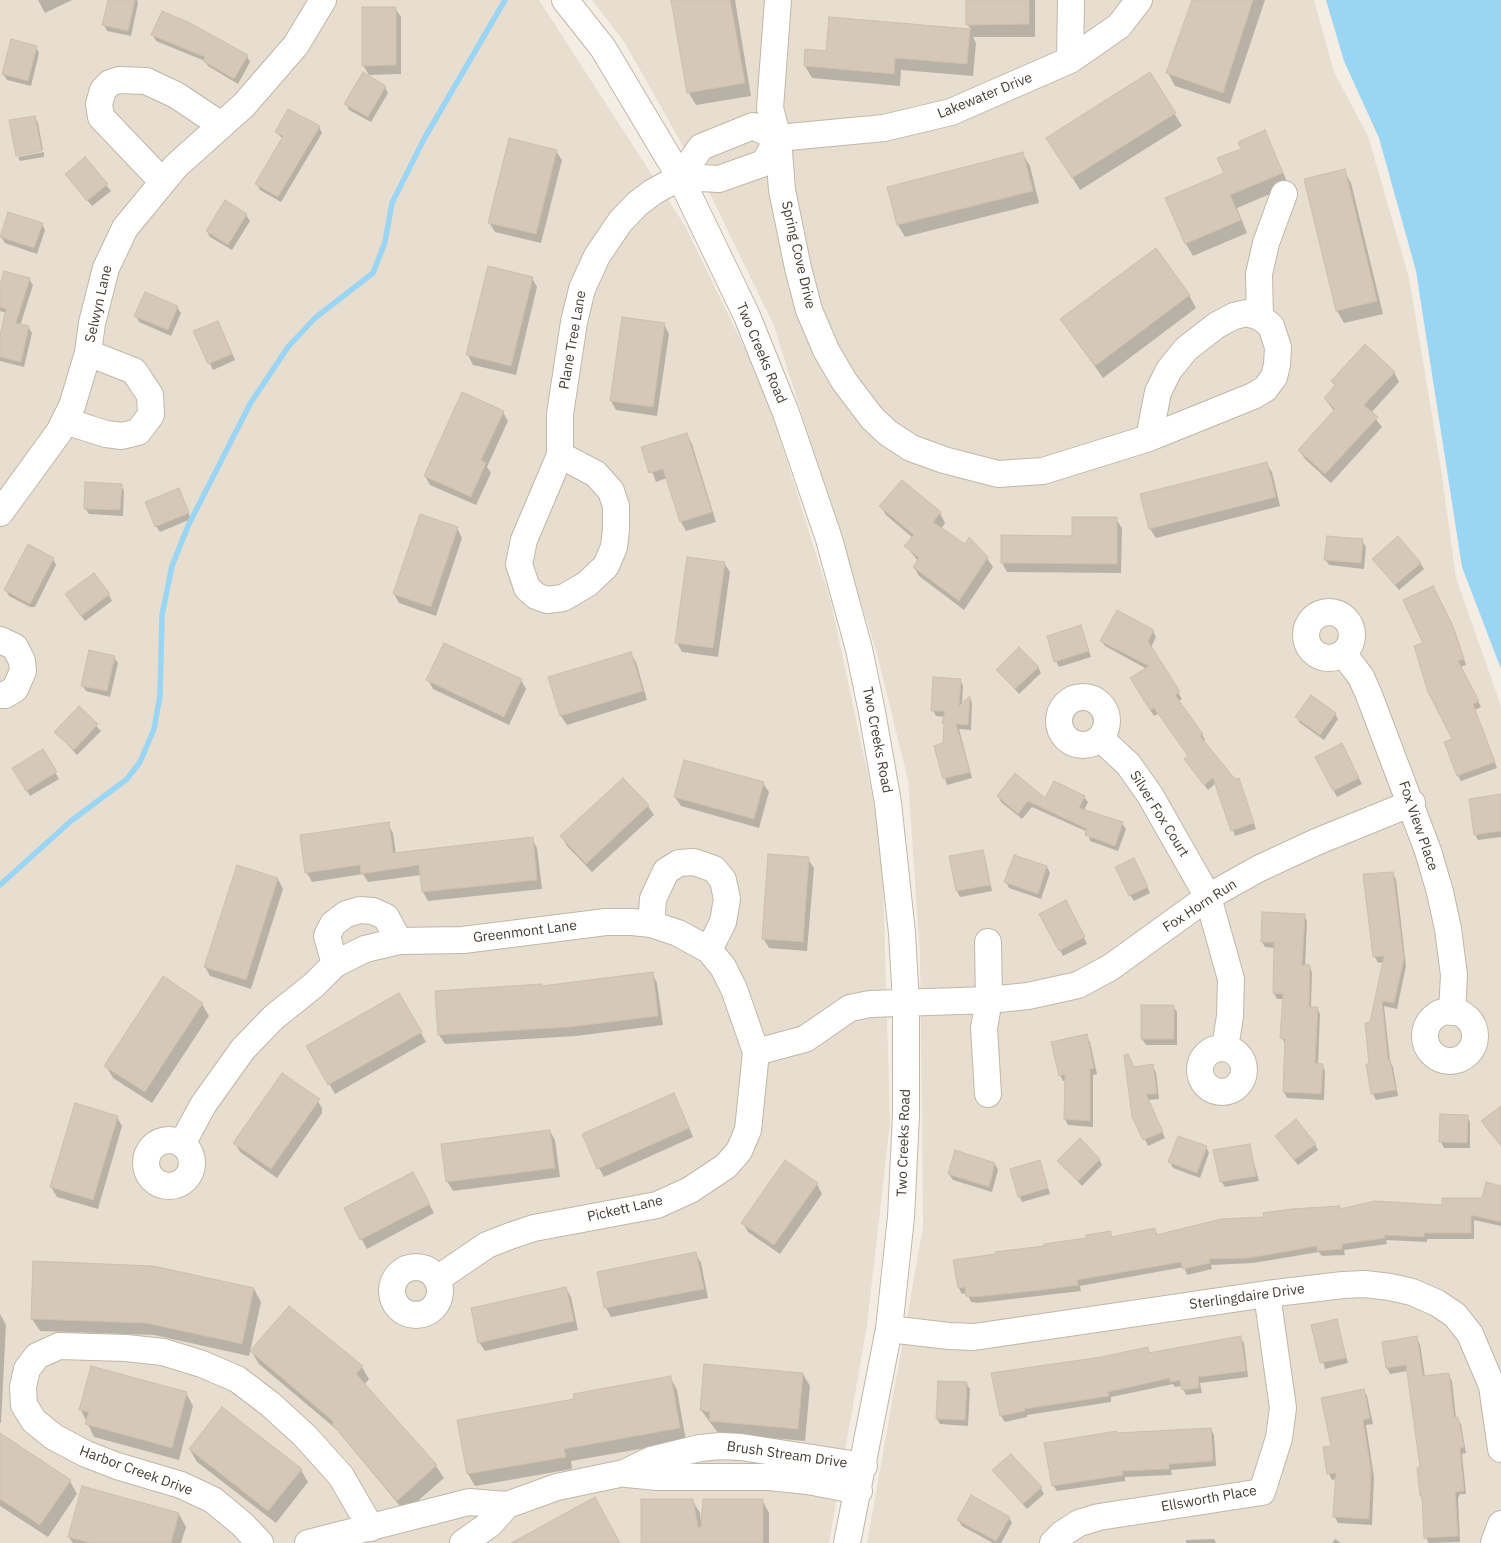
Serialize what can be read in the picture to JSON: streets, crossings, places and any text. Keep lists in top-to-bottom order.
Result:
{
  "streets": {
    "street": [
      "Lakewater Drive",
      "Spring Cove Drive",
      "Selwyn Lane",
      "Plane Tree Lane",
      "Two Creeks Road",
      "Silver Fox Court",
      "Fox View Place",
      "Fox Horn Run",
      "Greenmont Lane",
      "Pickett Lane",
      "Sterlingdaire Drive",
      "Brush Stream Drive",
      "Harbor Creek Drive",
      "Ellsworth Place"
    ]
  },
  "crossings": [
    ["Lakewater Drive", "Spring Cove Drive"],
    ["Plane Tree Lane", "Two Creeks Road"],
    ["Two Creeks Road", "Fox Horn Run"],
    ["Two Creeks Road", "Sterlingdaire Drive"],
    ["Two Creeks Road", "Brush Stream Drive"],
    ["Silver Fox Court", "Fox Horn Run"],
    ["Fox View Place", "Fox Horn Run"],
    ["Greenmont Lane", "Pickett Lane"],
    ["Sterlingdaire Drive", "Ellsworth Place"],
    ["Brush Stream Drive", "Harbor Creek Drive"]
  ]
}
